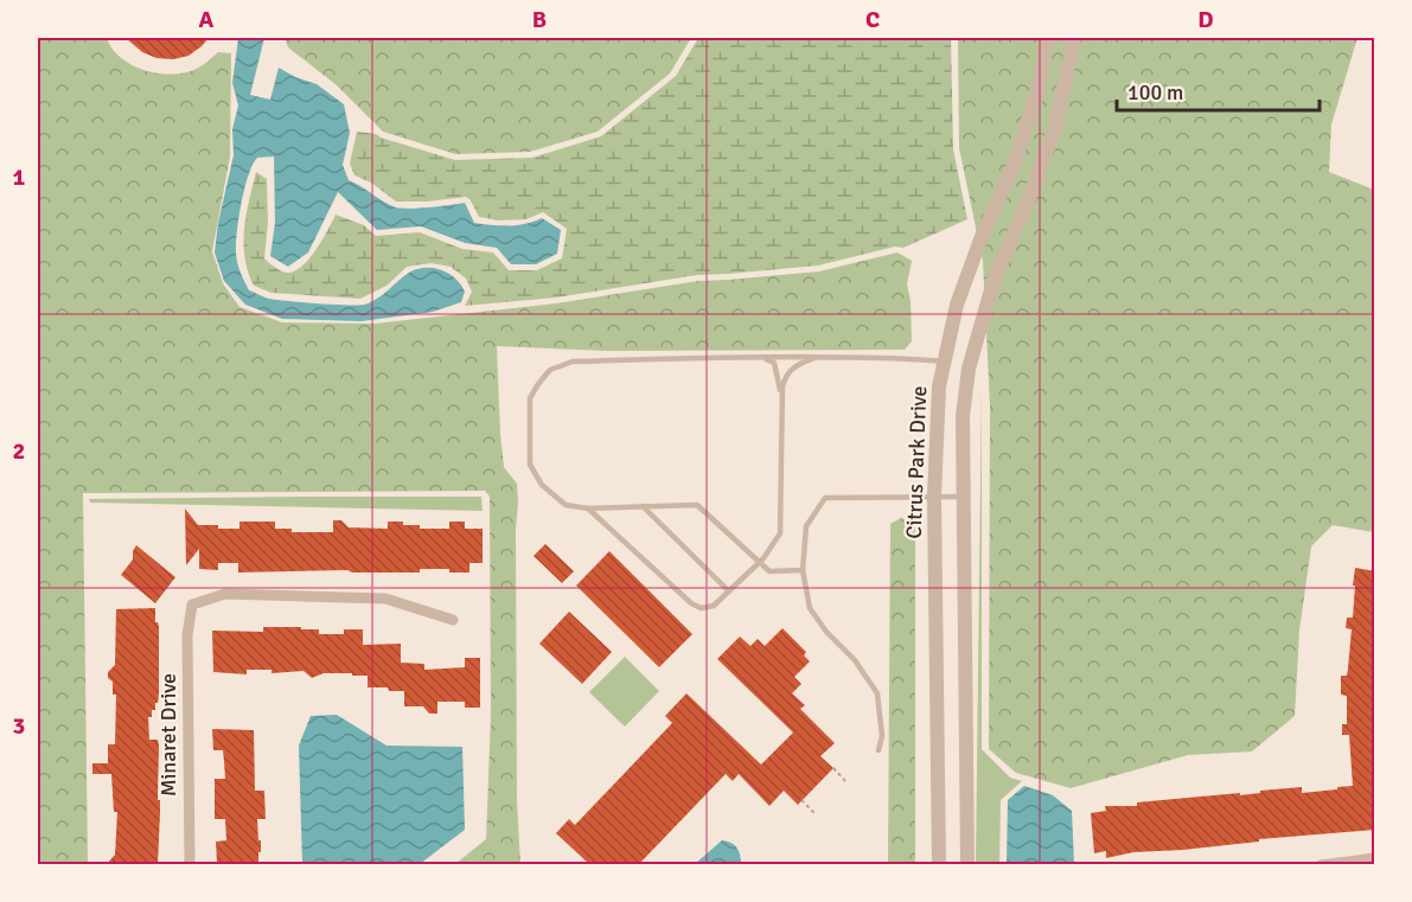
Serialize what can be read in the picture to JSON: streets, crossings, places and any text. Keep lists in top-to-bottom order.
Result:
{
  "streets": {
    "street": ["Citrus Park Drive", "Minaret Drive"]
  },
  "scale_bar": "100 m",
  "grid": {
    "columns": [
      "A",
      "B",
      "C",
      "D"
    ],
    "rows": ["1", "2", "3"]
  }
}
